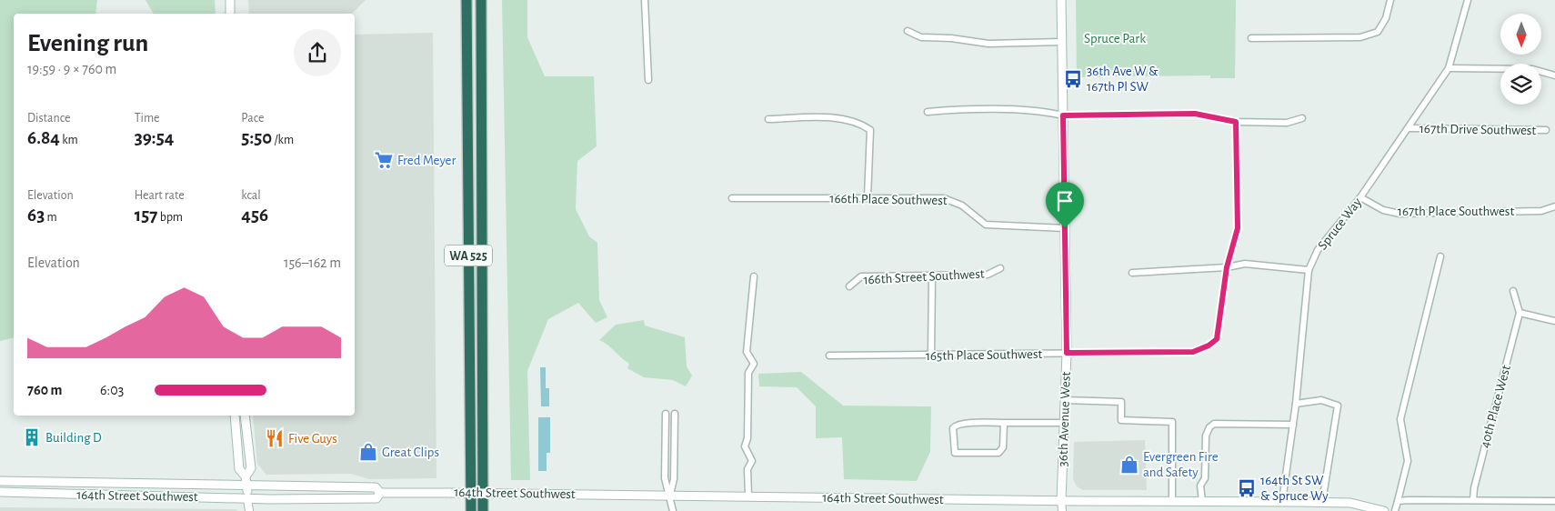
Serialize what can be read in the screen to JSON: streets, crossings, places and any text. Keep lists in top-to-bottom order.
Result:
{
  "streets": {
    "highway": ["WA 525"],
    "main road": ["36th Avenue West", "164th Street Southwest"],
    "street": [
      "167th Drive Southwest",
      "166th Place Southwest",
      "167th Place Southwest",
      "Spruce Way",
      "166th Street Southwest",
      "165th Place Southwest",
      "40th Place West"
    ]
  },
  "crossings": [
    ["167th Drive Southwest", "Spruce Way"],
    ["166th Place Southwest", "36th Avenue West"],
    ["167th Place Southwest", "Spruce Way"],
    ["Spruce Way", "164th Street Southwest"],
    ["165th Place Southwest", "36th Avenue West"],
    ["36th Avenue West", "164th Street Southwest"]
  ],
  "parks": ["Spruce Park"],
  "places": {
    "bus stop": ["36th Ave W & 167th Pl SW", "164th St SW & Spruce Wy"],
    "supermarket": ["Fred Meyer"],
    "building": ["Building D"],
    "restaurant": ["Five Guys"],
    "shop": ["Great Clips", "Evergreen Fire and Safety"]
  },
  "north": "bottom",
  "page": {
    "heading": ["Evening run", "19:59 · 9 × 760 m"],
    "stats": [
      ["Distance", "6.84 km"],
      ["Time", "39:54"],
      ["Pace", "5:50 /km"],
      ["Elevation", "63 m"],
      ["Heart rate", "157 bpm"],
      ["kcal", "456"]
    ],
    "chart": ["Elevation", "156–162 m"],
    "list": [
      {
        "name": "760 m",
        "note": "6:03"
      }
    ]
  }
}
